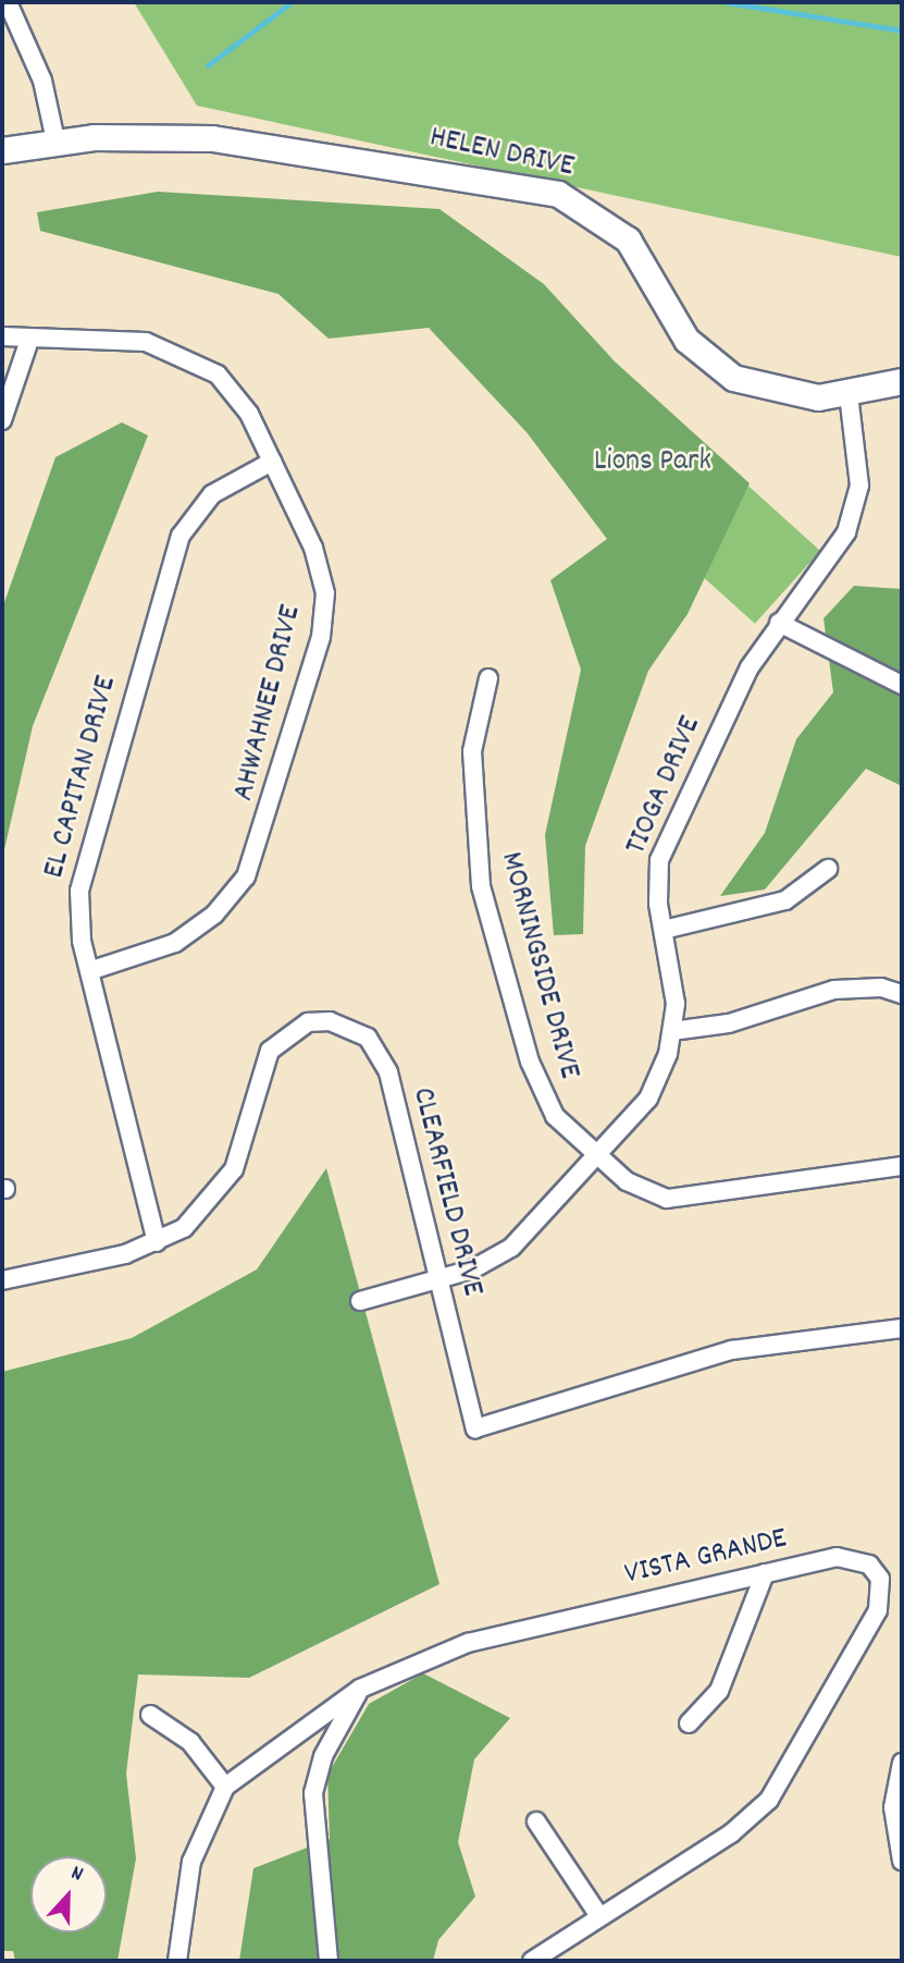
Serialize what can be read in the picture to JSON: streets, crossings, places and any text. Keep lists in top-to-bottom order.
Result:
{
  "streets": {
    "street": [
      "HELEN DRIVE",
      "AHWAHNEE DRIVE",
      "EL CAPITAN DRIVE",
      "TIOGA DRIVE",
      "MORNINGSIDE DRIVE",
      "CLEARFIELD DRIVE",
      "VISTA GRANDE"
    ]
  },
  "crossings": [
    ["HELEN DRIVE", "TIOGA DRIVE"],
    ["AHWAHNEE DRIVE", "EL CAPITAN DRIVE"],
    ["EL CAPITAN DRIVE", "CLEARFIELD DRIVE"],
    ["TIOGA DRIVE", "MORNINGSIDE DRIVE"],
    ["TIOGA DRIVE", "CLEARFIELD DRIVE"]
  ],
  "parks": ["Lions Park"],
  "north": "top"
}
